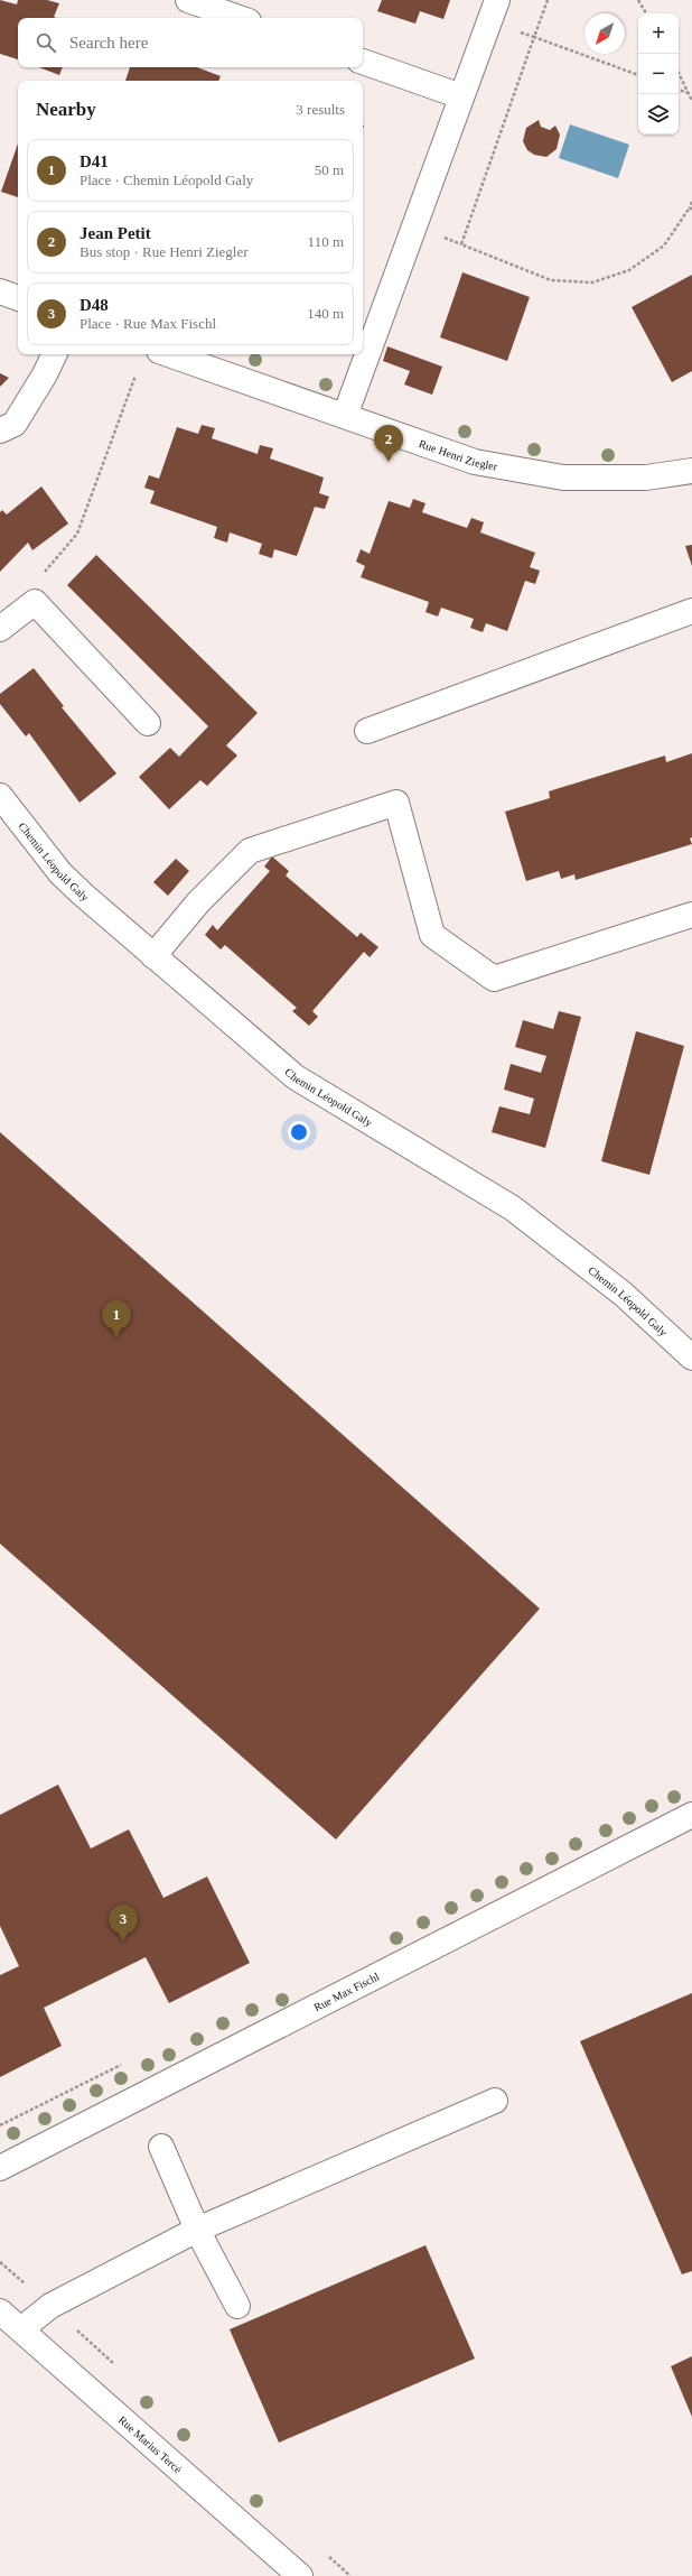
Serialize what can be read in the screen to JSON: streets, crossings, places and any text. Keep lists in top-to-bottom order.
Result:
{
  "streets": {
    "street": [
      "Rue Henri Ziegler",
      "Chemin Léopold Galy",
      "Rue Max Fischl",
      "Rue Marius Tercé"
    ]
  },
  "north": "bottom left",
  "page": {
    "map_buttons": ["+", "−"],
    "search": "Search here",
    "heading": ["Nearby", "3 results"],
    "list": [
      {
        "mark": "1",
        "name": "D41",
        "note": "Place · Chemin Léopold Galy",
        "value": "50 m"
      },
      {
        "mark": "2",
        "name": "Jean Petit",
        "note": "Bus stop · Rue Henri Ziegler",
        "value": "110 m"
      },
      {
        "mark": "3",
        "name": "D48",
        "note": "Place · Rue Max Fischl",
        "value": "140 m"
      }
    ],
    "pins": ["2", "1", "3"]
  }
}
